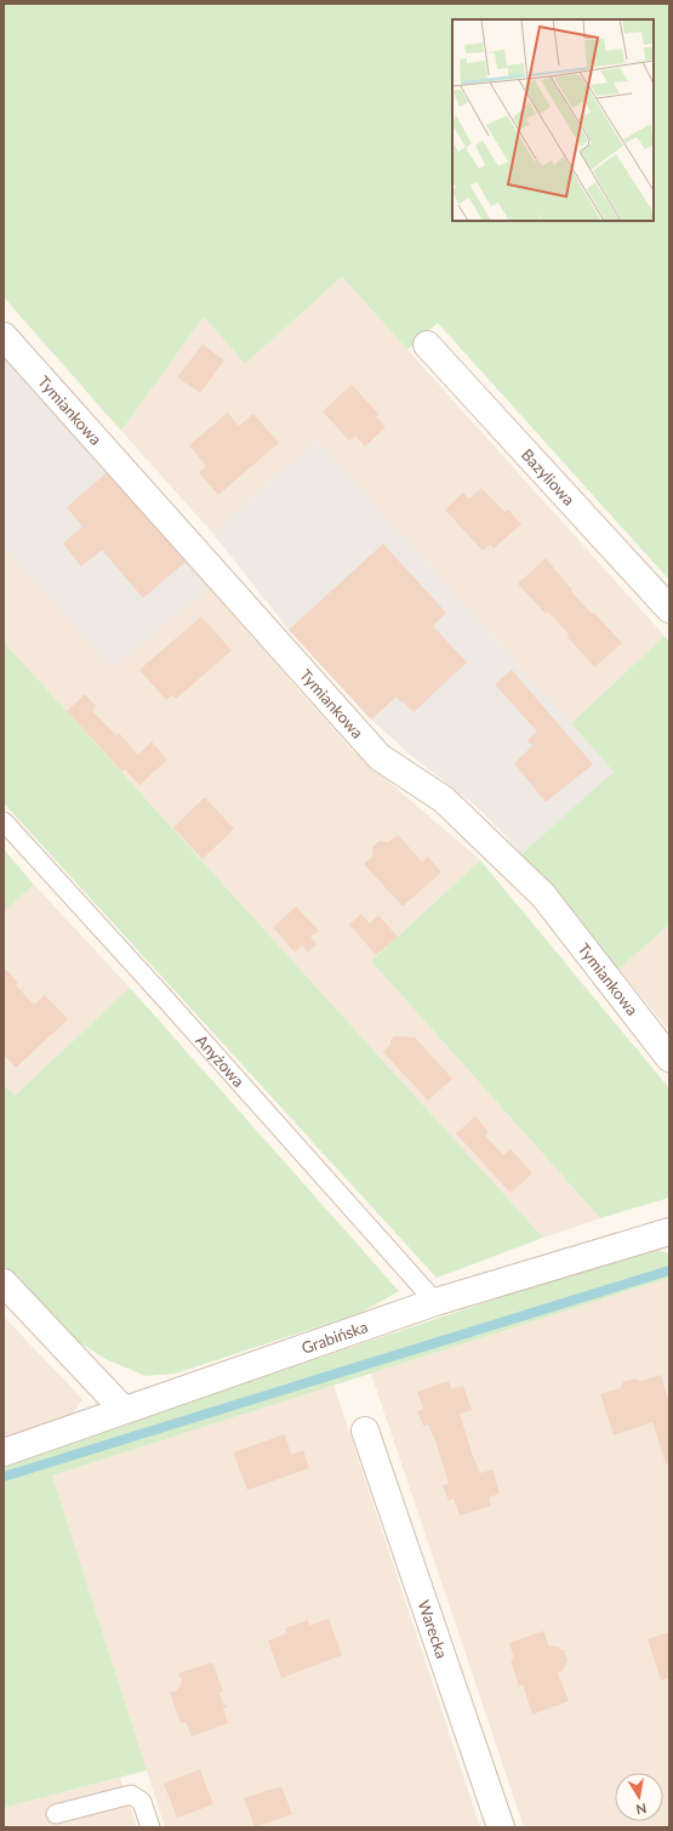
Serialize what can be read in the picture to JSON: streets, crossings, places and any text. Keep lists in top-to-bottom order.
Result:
{
  "streets": {
    "street": [
      "Tymiankowa",
      "Bazyliowa",
      "Grabińska",
      "Warecka"
    ],
    "lane": ["Anyżowa"]
  },
  "crossings": [
    ["Anyżowa", "Grabińska"]
  ],
  "north": "bottom"
}
